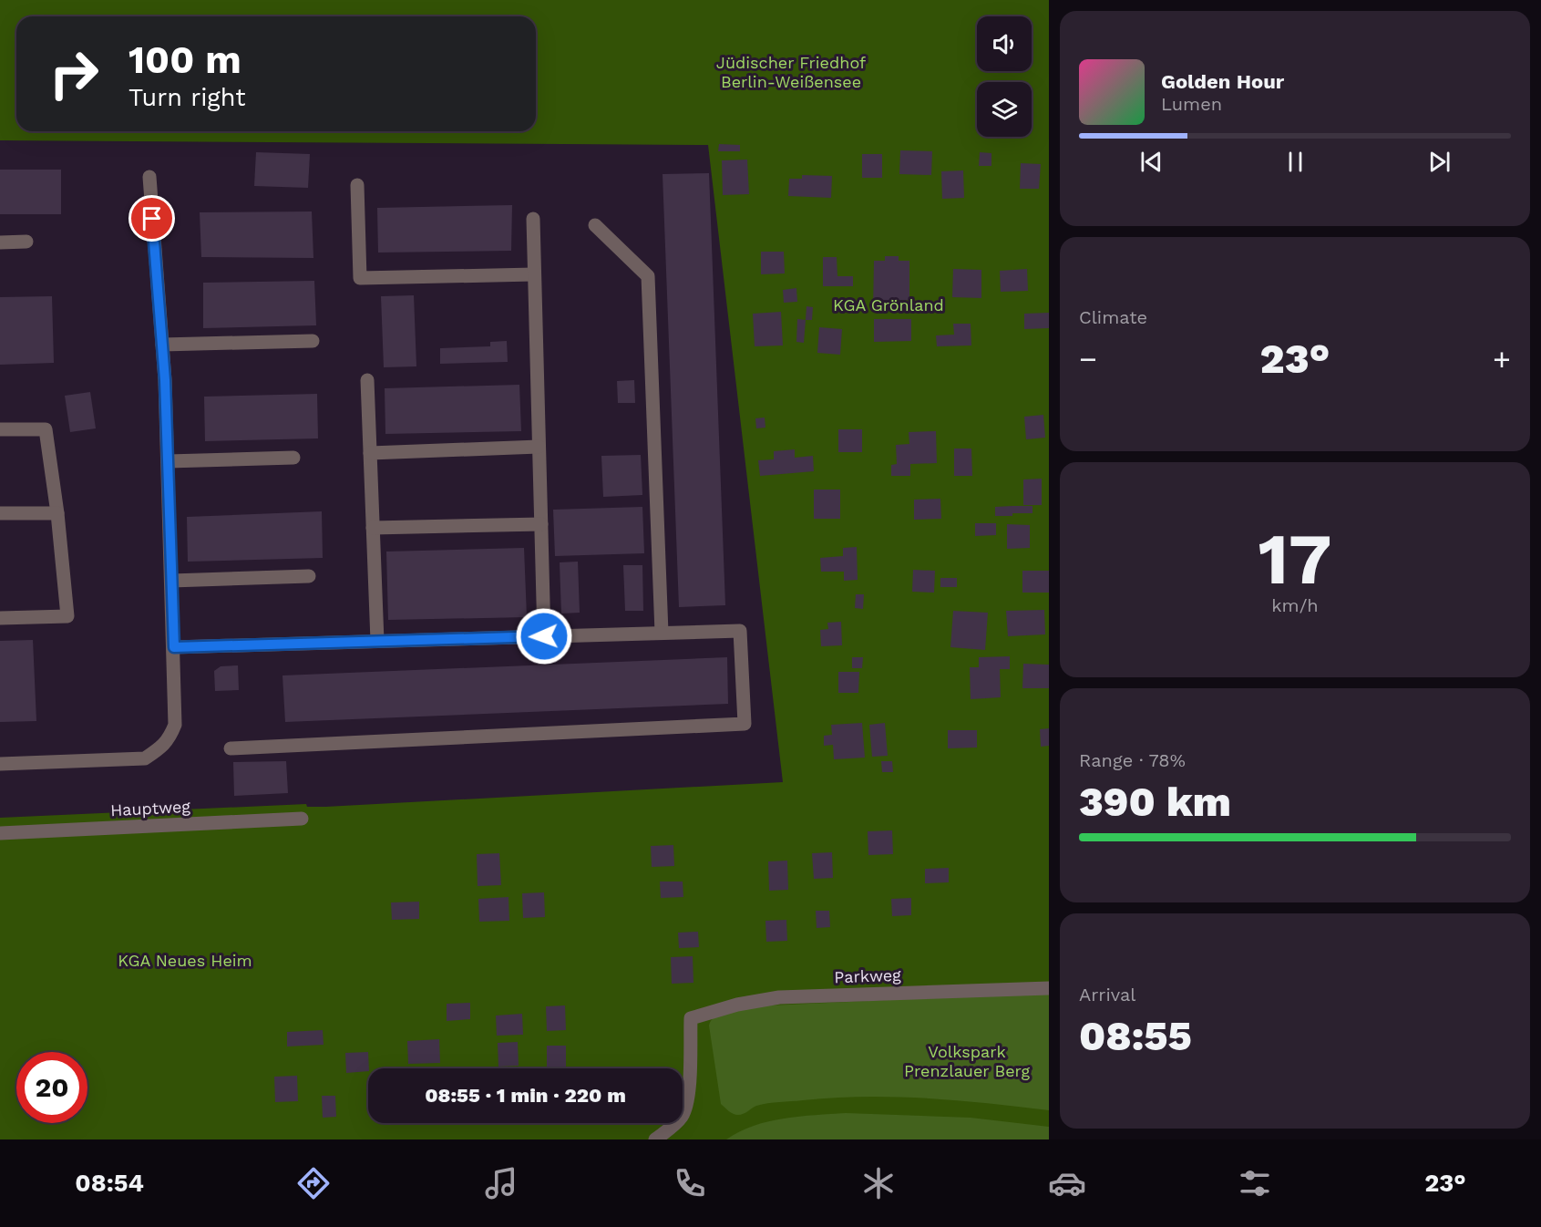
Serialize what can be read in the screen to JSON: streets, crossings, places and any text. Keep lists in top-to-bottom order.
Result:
{
  "streets": {
    "lane": ["Hauptweg", "Parkweg"]
  },
  "parks": [
    "Jüdischer Friedhof Berlin-Weißensee",
    "KGA Grönland",
    "KGA Neues Heim",
    "Volkspark Prenzlauer Berg"
  ],
  "page": {
    "turn": ["100 m", "Turn right"],
    "song": ["Golden Hour", "Lumen"],
    "tile": [
      "Climate",
      ["17", "km/h"],
      ["Range · 78%", "390 km"],
      ["Arrival", "08:55"]
    ],
    "heat": ["−", "23°", "+"],
    "limit": "20",
    "trip": "08:55 · 1 min · 220 m",
    "tabs": ["08:54", "23°"]
  }
}
